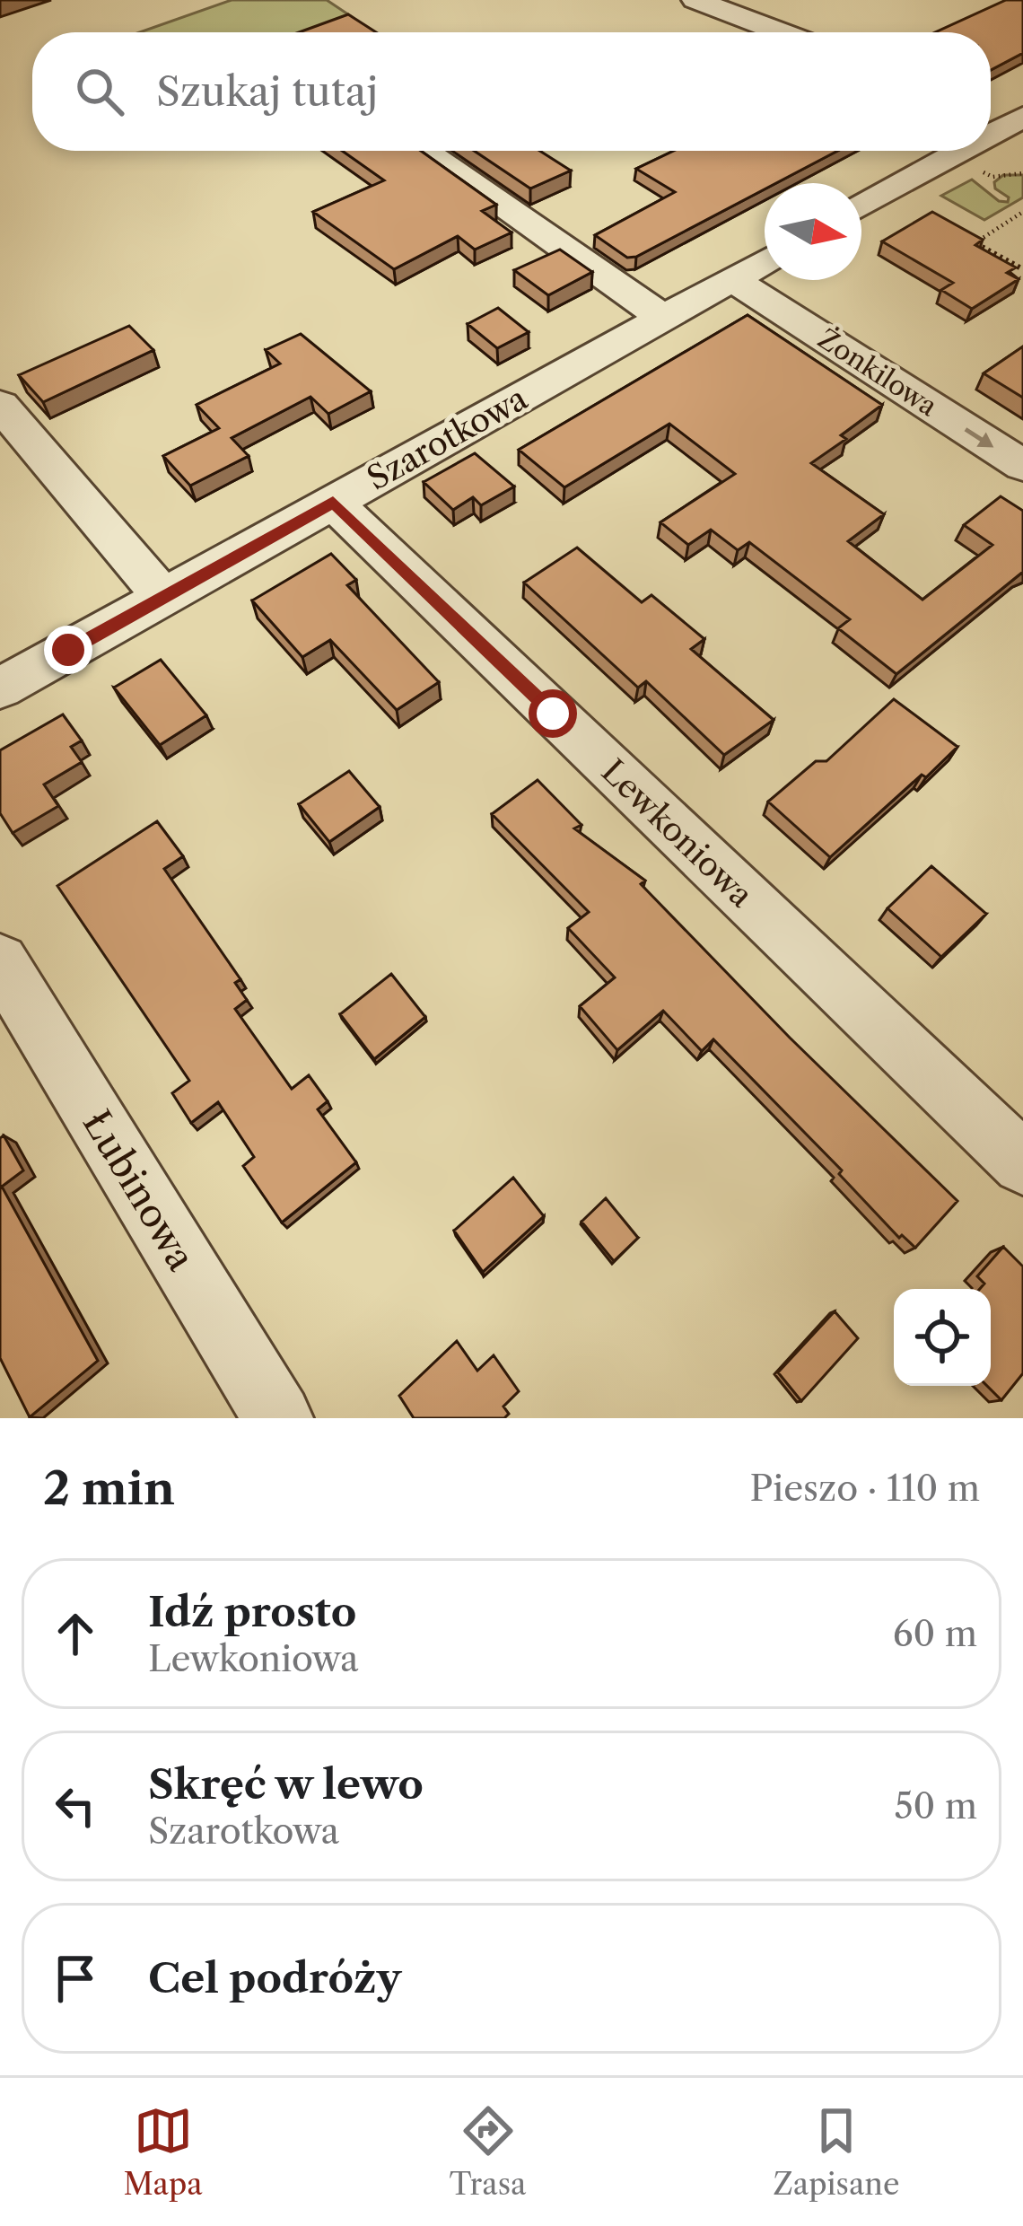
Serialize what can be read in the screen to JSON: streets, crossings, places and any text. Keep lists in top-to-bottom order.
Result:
{
  "streets": {
    "street": [
      "Żonkilowa",
      "Szarotkowa",
      "Lewkoniowa",
      "Łubinowa"
    ]
  },
  "crossings": [
    ["Żonkilowa", "Szarotkowa"],
    ["Szarotkowa", "Lewkoniowa"]
  ],
  "one_way": ["Żonkilowa"],
  "north": "right",
  "page": {
    "search": "Szukaj tutaj",
    "heading": ["2 min", "Pieszo · 110 m"],
    "list": [
      ["Idź prosto", "Lewkoniowa", "60 m"],
      ["Skręć w lewo", "Szarotkowa", "50 m"],
      "Cel podróży"
    ],
    "nav": ["Mapa", "Trasa", "Zapisane"]
  }
}
